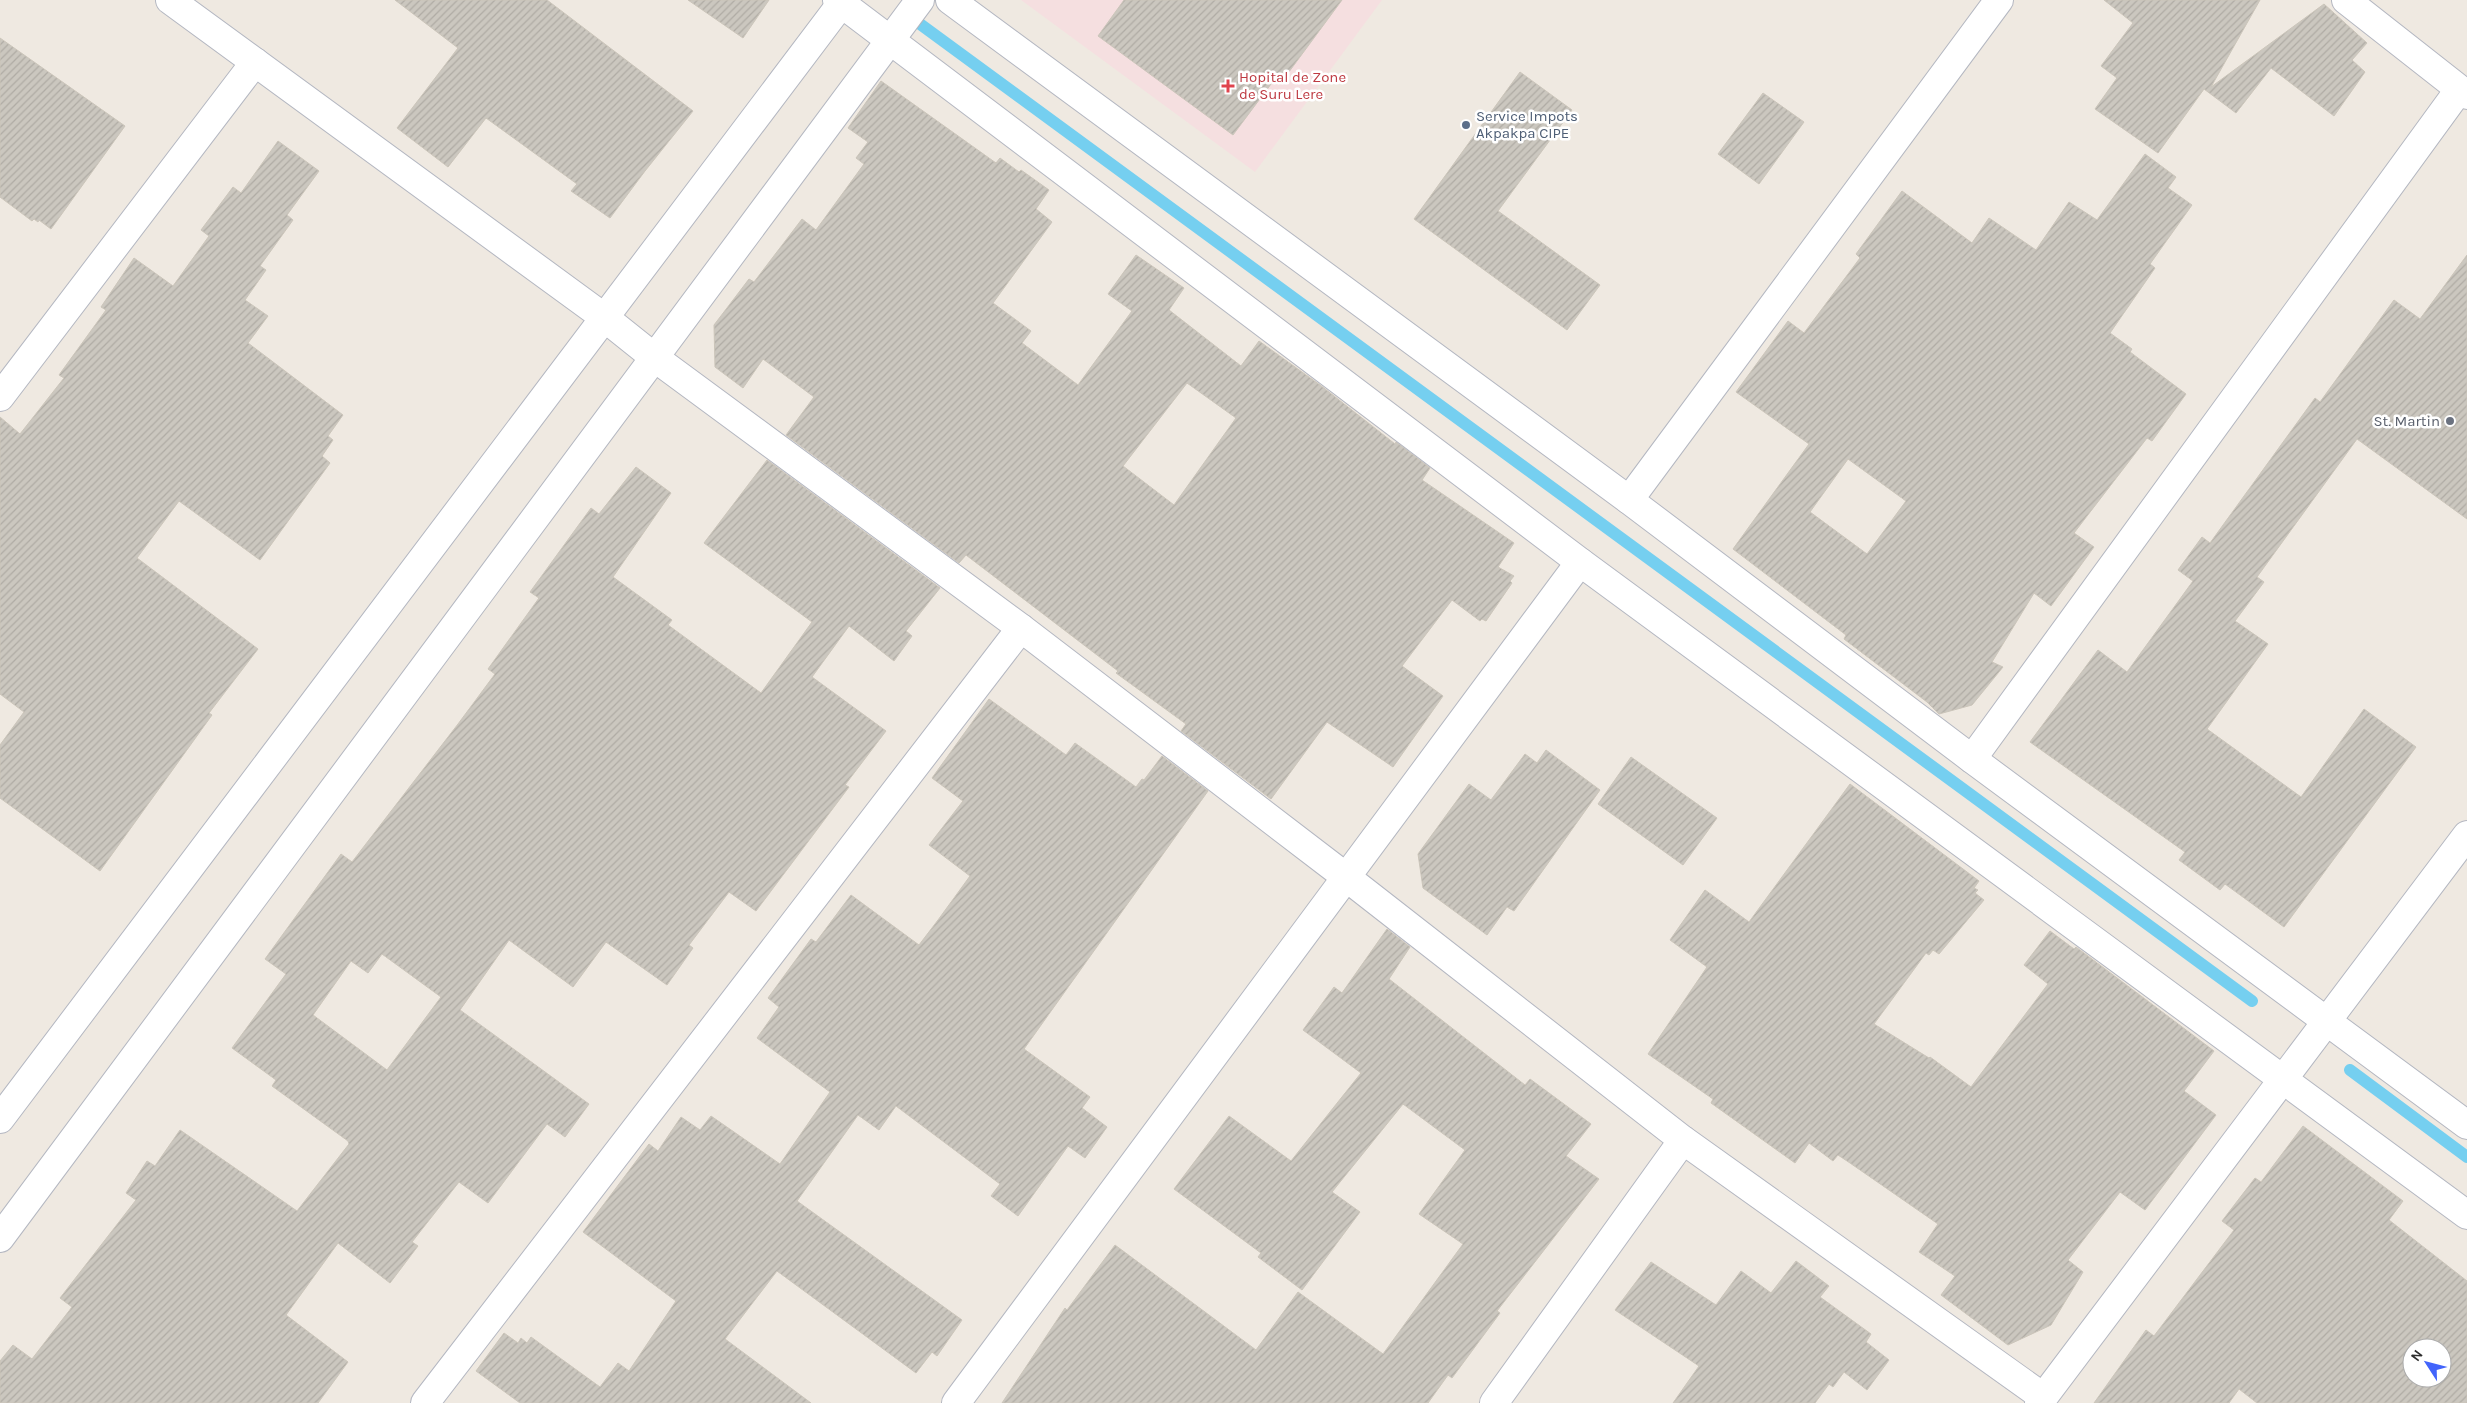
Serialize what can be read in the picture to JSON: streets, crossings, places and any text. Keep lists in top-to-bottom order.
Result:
{
  "places": {
    "health": ["Hopital de Zone de Suru Lere"],
    "other": ["Service Impots Akpakpa CIPE", "St. Martin"]
  },
  "north": "top left"
}
